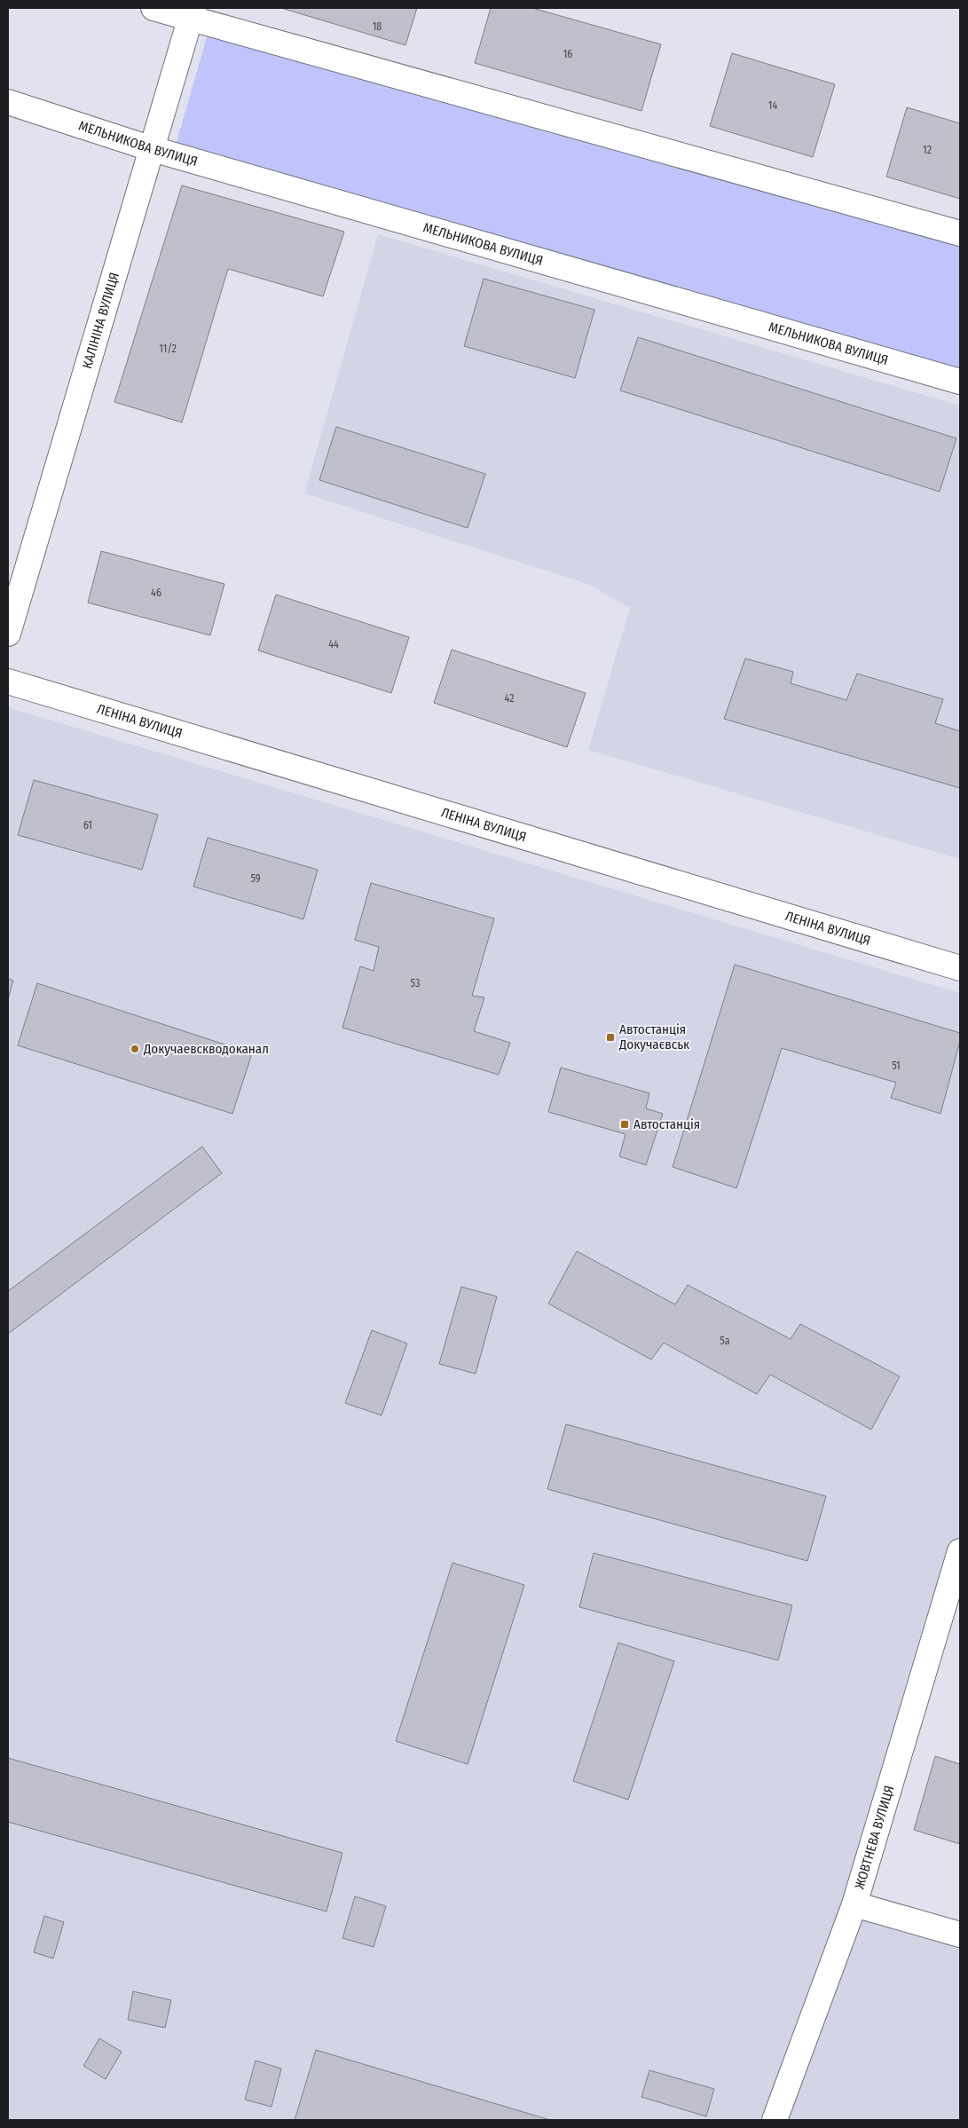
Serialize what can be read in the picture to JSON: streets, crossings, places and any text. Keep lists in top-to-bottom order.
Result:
{
  "streets": {
    "street": [
      "МЕЛЬНИКОВА ВУЛИЦЯ",
      "КАЛІНІНА ВУЛИЦЯ",
      "ЛЕНІНА ВУЛИЦЯ",
      "ЖОВТНЕВА ВУЛИЦЯ"
    ]
  },
  "crossings": [
    ["МЕЛЬНИКОВА ВУЛИЦЯ", "КАЛІНІНА ВУЛИЦЯ"]
  ],
  "places": {
    "transit": ["Автостанція Докучаєвськ", "Автостанція"],
    "other": ["Докучаевскводоканал"]
  },
  "house_numbers": [
    "18",
    "16",
    "14",
    "12",
    "11/2",
    "46",
    "44",
    "42",
    "61",
    "59",
    "53",
    "51",
    "5а"
  ]
}
